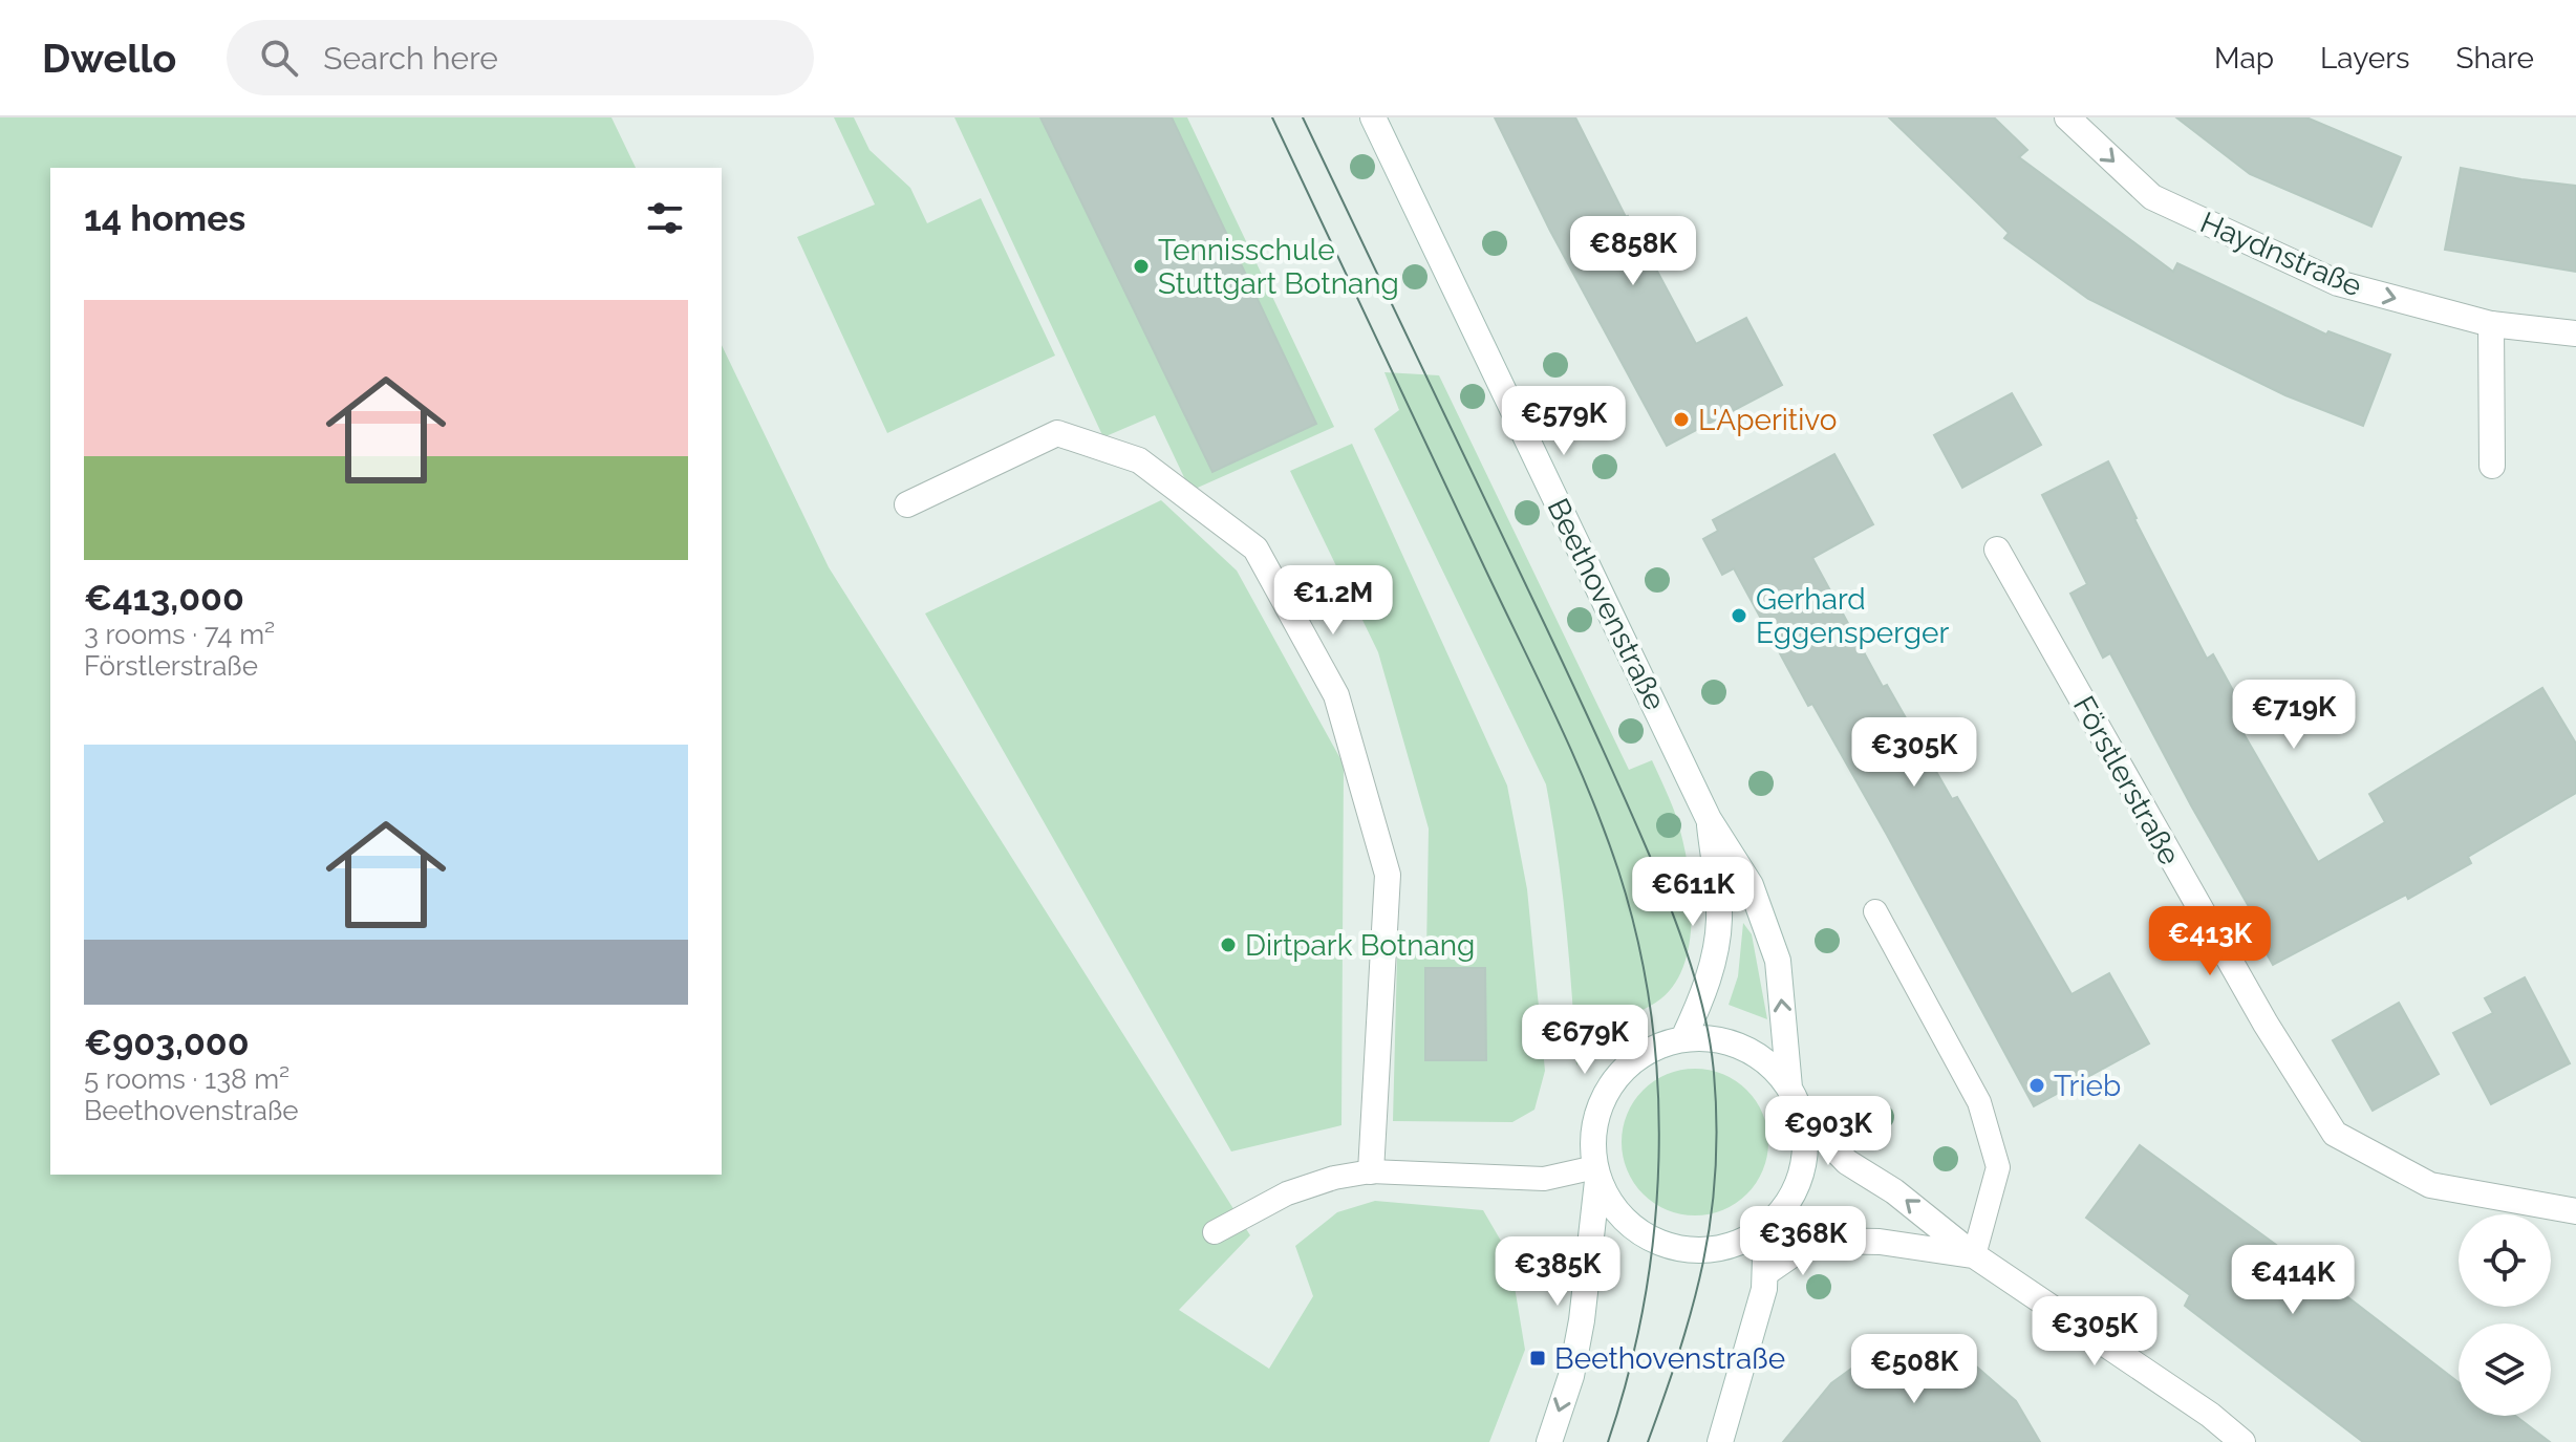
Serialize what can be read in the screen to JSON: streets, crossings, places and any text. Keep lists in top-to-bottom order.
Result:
{
  "streets": {
    "street": ["Haydnstraße", "Beethovenstraße", "Förstlerstraße"]
  },
  "one_way": ["Haydnstraße"],
  "places": {
    "other": [
      "Tennisschule Stuttgart Botnang",
      "L'Aperitivo",
      "Gerhard Eggensperger",
      "Dirtpark Botnang",
      "Trieb"
    ],
    "transit": ["Beethovenstraße"]
  },
  "page": {
    "header": "Dwello",
    "search": "Search here",
    "nav": ["Map", "Layers", "Share"],
    "heading": "14 homes",
    "price": [
      "€858K",
      "€579K",
      "€1.2M",
      "€719K",
      "€305K",
      "€611K",
      "€413K",
      "€679K",
      "€903K",
      "€368K",
      "€385K",
      "€414K",
      "€305K",
      "€508K"
    ],
    "list": [
      {
        "name": "€413,000",
        "note": "3 rooms · 74 m² · Förstlerstraße"
      },
      {
        "name": "€903,000",
        "note": "5 rooms · 138 m² · Beethovenstraße"
      }
    ]
  }
}
